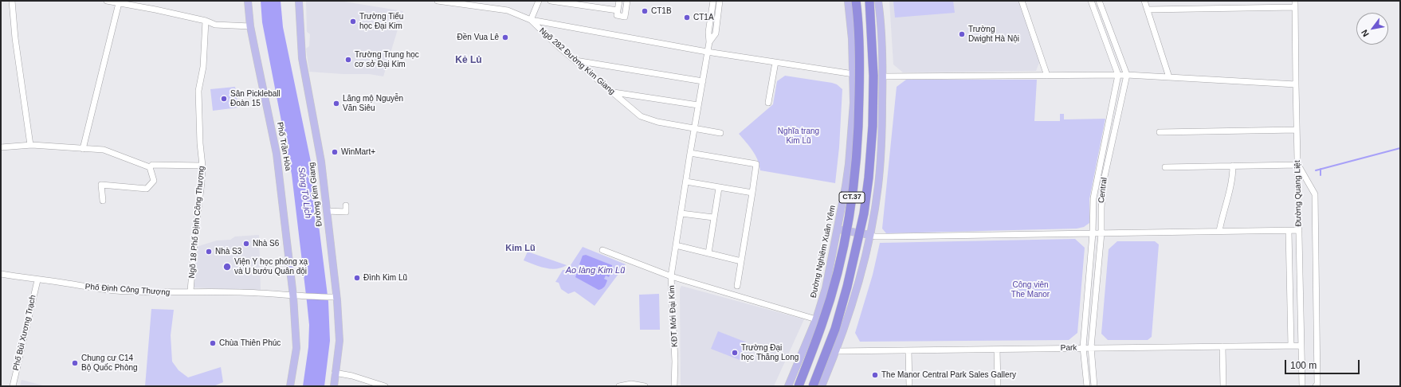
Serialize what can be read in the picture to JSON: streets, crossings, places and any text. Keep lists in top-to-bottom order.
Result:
{
  "streets": {
    "highway": ["CT.37"],
    "main road": ["Phố Trần Hòa", "Đường Kim Giang", "Đường Nghiêm Xuân Yêm"],
    "street": [
      "Ngõ 282 Đường Kim Giang",
      "Central",
      "Đường Quang Liệt",
      "Ngõ 18 Phố Định Công Thượng",
      "Phố Định Công Thượng",
      "KĐT Mới Đại Kim",
      "Phố Bùi Xương Trạch",
      "Park"
    ]
  },
  "crossings": [
    ["Ngõ 282 Đường Kim Giang", "KĐT Mới Đại Kim"],
    ["Phố Trần Hòa", "Phố Định Công Thượng"],
    ["Central", "Park"],
    ["Đường Quang Liệt", "Park"],
    ["Đường Kim Giang", "Phố Định Công Thượng"],
    ["Ngõ 18 Phố Định Công Thượng", "Phố Định Công Thượng"],
    ["Phố Định Công Thượng", "Phố Bùi Xương Trạch"]
  ],
  "districts": ["Kẻ Lủ", "Kim Lũ"],
  "water": ["Sông Tô Lịch", "Ao làng Kim Lũ"],
  "parks": ["Nghĩa trang Kim Lũ", "Công viên The Manor"],
  "places": [
    "CT1B",
    "CT1A",
    "Trường Tiểu học Đại Kim",
    "Trường Dwight Hà Nội",
    "Đền Vua Lê",
    "Trường Trung học cơ sở Đại Kim",
    "Sân Pickleball Đoàn 15",
    "Lăng mộ Nguyễn Văn Siêu",
    "WinMart+",
    "Nhà S6",
    "Nhà S3",
    "Viện Y học phóng xạ và U bướu Quân đội",
    "Đình Kim Lũ",
    "Chùa Thiên Phúc",
    "Trường Đại học Thăng Long",
    "Chung cư C14 Bộ Quốc Phòng",
    "The Manor Central Park Sales Gallery"
  ],
  "scale_bar": "100 m",
  "north": "bottom left"
}
